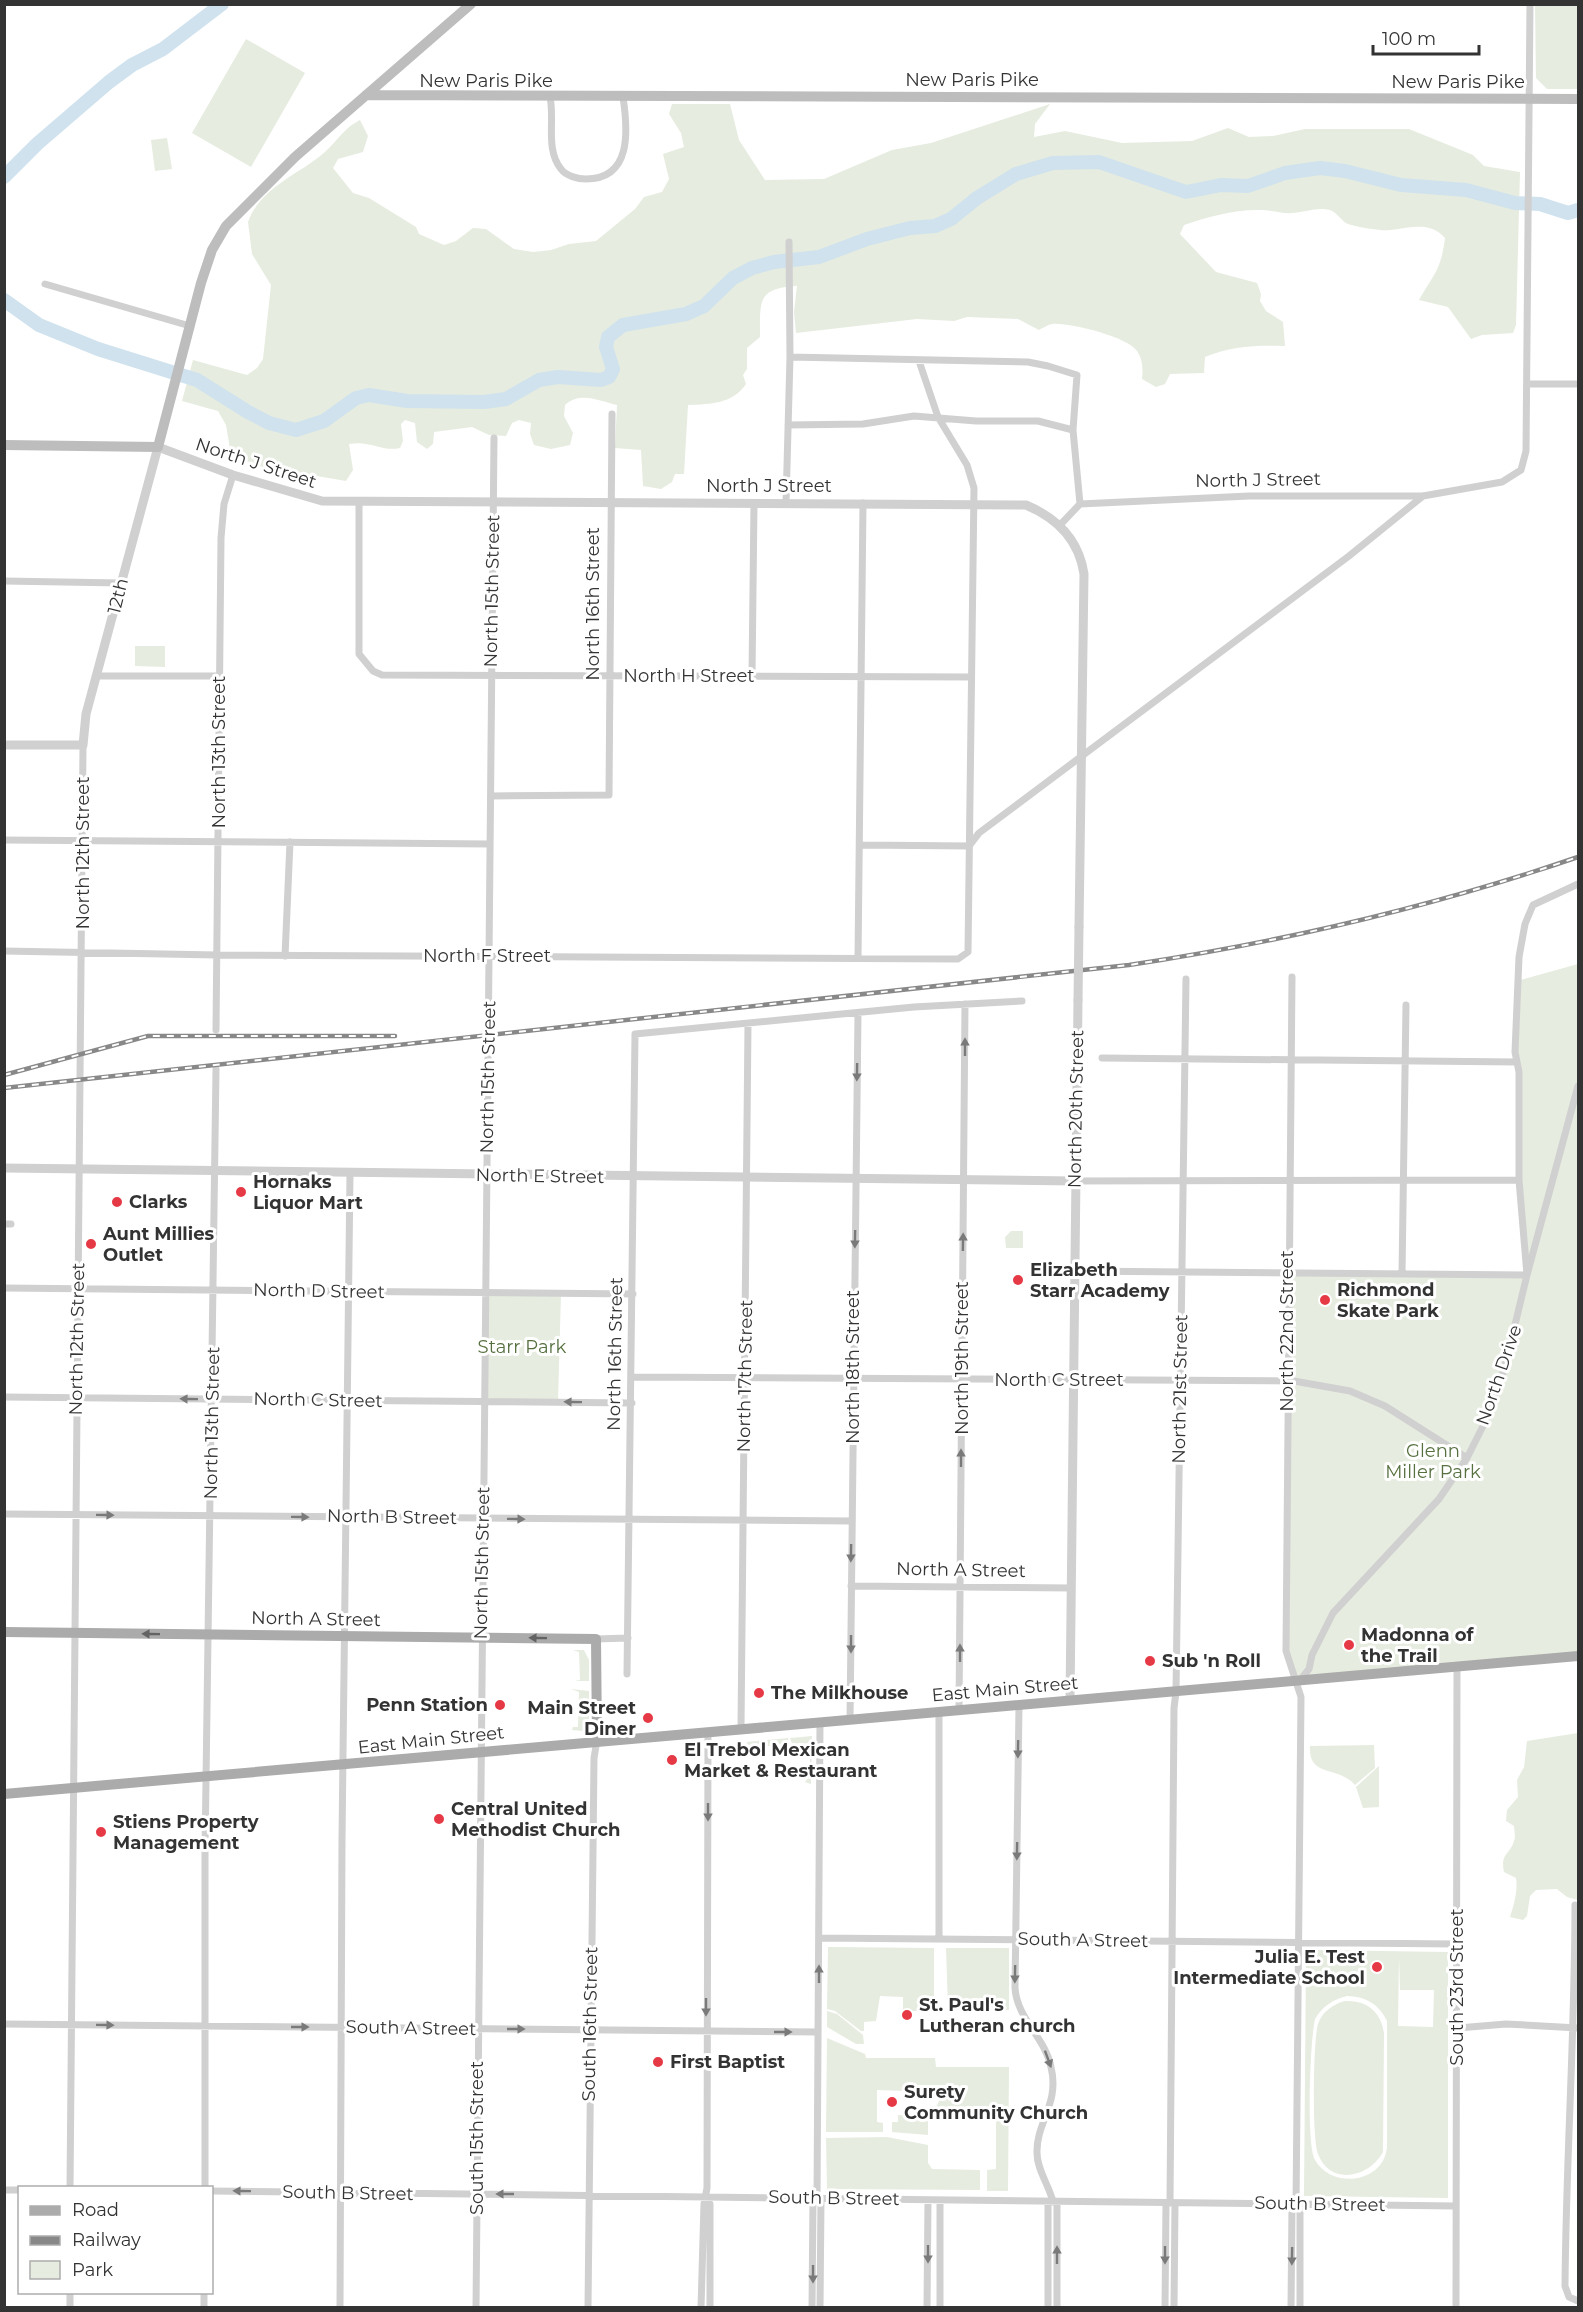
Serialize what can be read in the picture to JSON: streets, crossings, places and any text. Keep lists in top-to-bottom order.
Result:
{
  "streets": {
    "main road": [
      "New Paris Pike",
      "North J Street",
      "North A Street",
      "East Main Street"
    ],
    "street": [
      "North 15th Street",
      "12th",
      "North 16th Street",
      "North H Street",
      "North 13th Street",
      "North 12th Street",
      "North F Street",
      "North 20th Street",
      "North E Street",
      "North D Street",
      "North 22nd Street",
      "North 19th Street",
      "North 18th Street",
      "North Drive",
      "North 17th Street",
      "North C Street",
      "North 21st Street",
      "North B Street",
      "South A Street",
      "South 23rd Street",
      "South 16th Street",
      "South 15th Street",
      "South B Street"
    ]
  },
  "crossings": [
    ["North J Street", "North 15th Street"],
    ["North J Street", "12th"],
    ["North J Street", "North 16th Street"],
    ["North J Street", "North H Street"],
    ["North J Street", "North 13th Street"],
    ["North J Street", "North 20th Street"],
    ["North 15th Street", "North 16th Street"],
    ["North 15th Street", "North H Street"],
    ["North 15th Street", "North F Street"],
    ["North 15th Street", "North E Street"],
    ["North 15th Street", "North D Street"],
    ["North 15th Street", "North C Street"],
    ["North 15th Street", "North B Street"],
    ["North 15th Street", "North A Street"],
    ["North 15th Street", "East Main Street"],
    ["North 15th Street", "South 15th Street"],
    ["12th", "North 12th Street"],
    ["North 16th Street", "North H Street"],
    ["North 16th Street", "North E Street"],
    ["North 16th Street", "North D Street"],
    ["North 16th Street", "North 17th Street"],
    ["North 16th Street", "North C Street"],
    ["North 16th Street", "North B Street"],
    ["North 16th Street", "North A Street"],
    ["North 13th Street", "North F Street"],
    ["North 13th Street", "North E Street"],
    ["North 13th Street", "North D Street"],
    ["North 13th Street", "North C Street"],
    ["North 13th Street", "North B Street"],
    ["North 13th Street", "North A Street"],
    ["North 13th Street", "East Main Street"],
    ["North 13th Street", "South A Street"],
    ["North 12th Street", "North F Street"],
    ["North 12th Street", "North E Street"],
    ["North 12th Street", "North D Street"],
    ["North 12th Street", "North C Street"],
    ["North 12th Street", "North B Street"],
    ["North 12th Street", "North A Street"],
    ["North 12th Street", "East Main Street"],
    ["North 12th Street", "South A Street"],
    ["North 20th Street", "North E Street"],
    ["North 20th Street", "North C Street"],
    ["North 20th Street", "North A Street"],
    ["North 20th Street", "East Main Street"],
    ["North E Street", "North 19th Street"],
    ["North E Street", "North 18th Street"],
    ["North E Street", "North 17th Street"],
    ["North 22nd Street", "North Drive"],
    ["North 22nd Street", "North C Street"],
    ["North 22nd Street", "East Main Street"],
    ["North 22nd Street", "South A Street"],
    ["North 22nd Street", "South B Street"],
    ["North 19th Street", "North C Street"],
    ["North 19th Street", "North A Street"],
    ["North 19th Street", "East Main Street"],
    ["North 18th Street", "North C Street"],
    ["North 18th Street", "North B Street"],
    ["North 18th Street", "North A Street"],
    ["North 18th Street", "East Main Street"],
    ["North Drive", "North C Street"],
    ["North Drive", "East Main Street"],
    ["North 17th Street", "North C Street"],
    ["North 17th Street", "North B Street"],
    ["North 17th Street", "East Main Street"],
    ["North C Street", "North 21st Street"],
    ["North 21st Street", "East Main Street"],
    ["North 21st Street", "South A Street"],
    ["North 21st Street", "South B Street"],
    ["East Main Street", "South 23rd Street"],
    ["East Main Street", "South 16th Street"],
    ["East Main Street", "South 15th Street"],
    ["South A Street", "South 23rd Street"],
    ["South A Street", "South 16th Street"],
    ["South A Street", "South 15th Street"],
    ["South 23rd Street", "South B Street"],
    ["South 16th Street", "South B Street"],
    ["South 15th Street", "South B Street"]
  ],
  "one_way": ["North 19th Street", "North 18th Street", "North B Street"],
  "parks": ["Starr Park", "Glenn Miller Park"],
  "places": [
    "Hornaks Liquor Mart",
    "Clarks",
    "Aunt Millies Outlet",
    "Elizabeth Starr Academy",
    "Richmond Skate Park",
    "Madonna of the Trail",
    "Sub 'n Roll",
    "The Milkhouse",
    "Penn Station",
    "Main Street Diner",
    "El Trebol Mexican Market & Restaurant",
    "Central United Methodist Church",
    "Stiens Property Management",
    "Julia E. Test Intermediate School",
    "St. Paul's Lutheran church",
    "First Baptist",
    "Surety Community Church"
  ],
  "legend": ["Road", "Railway", "Park"],
  "scale_bar": "100 m"
}
